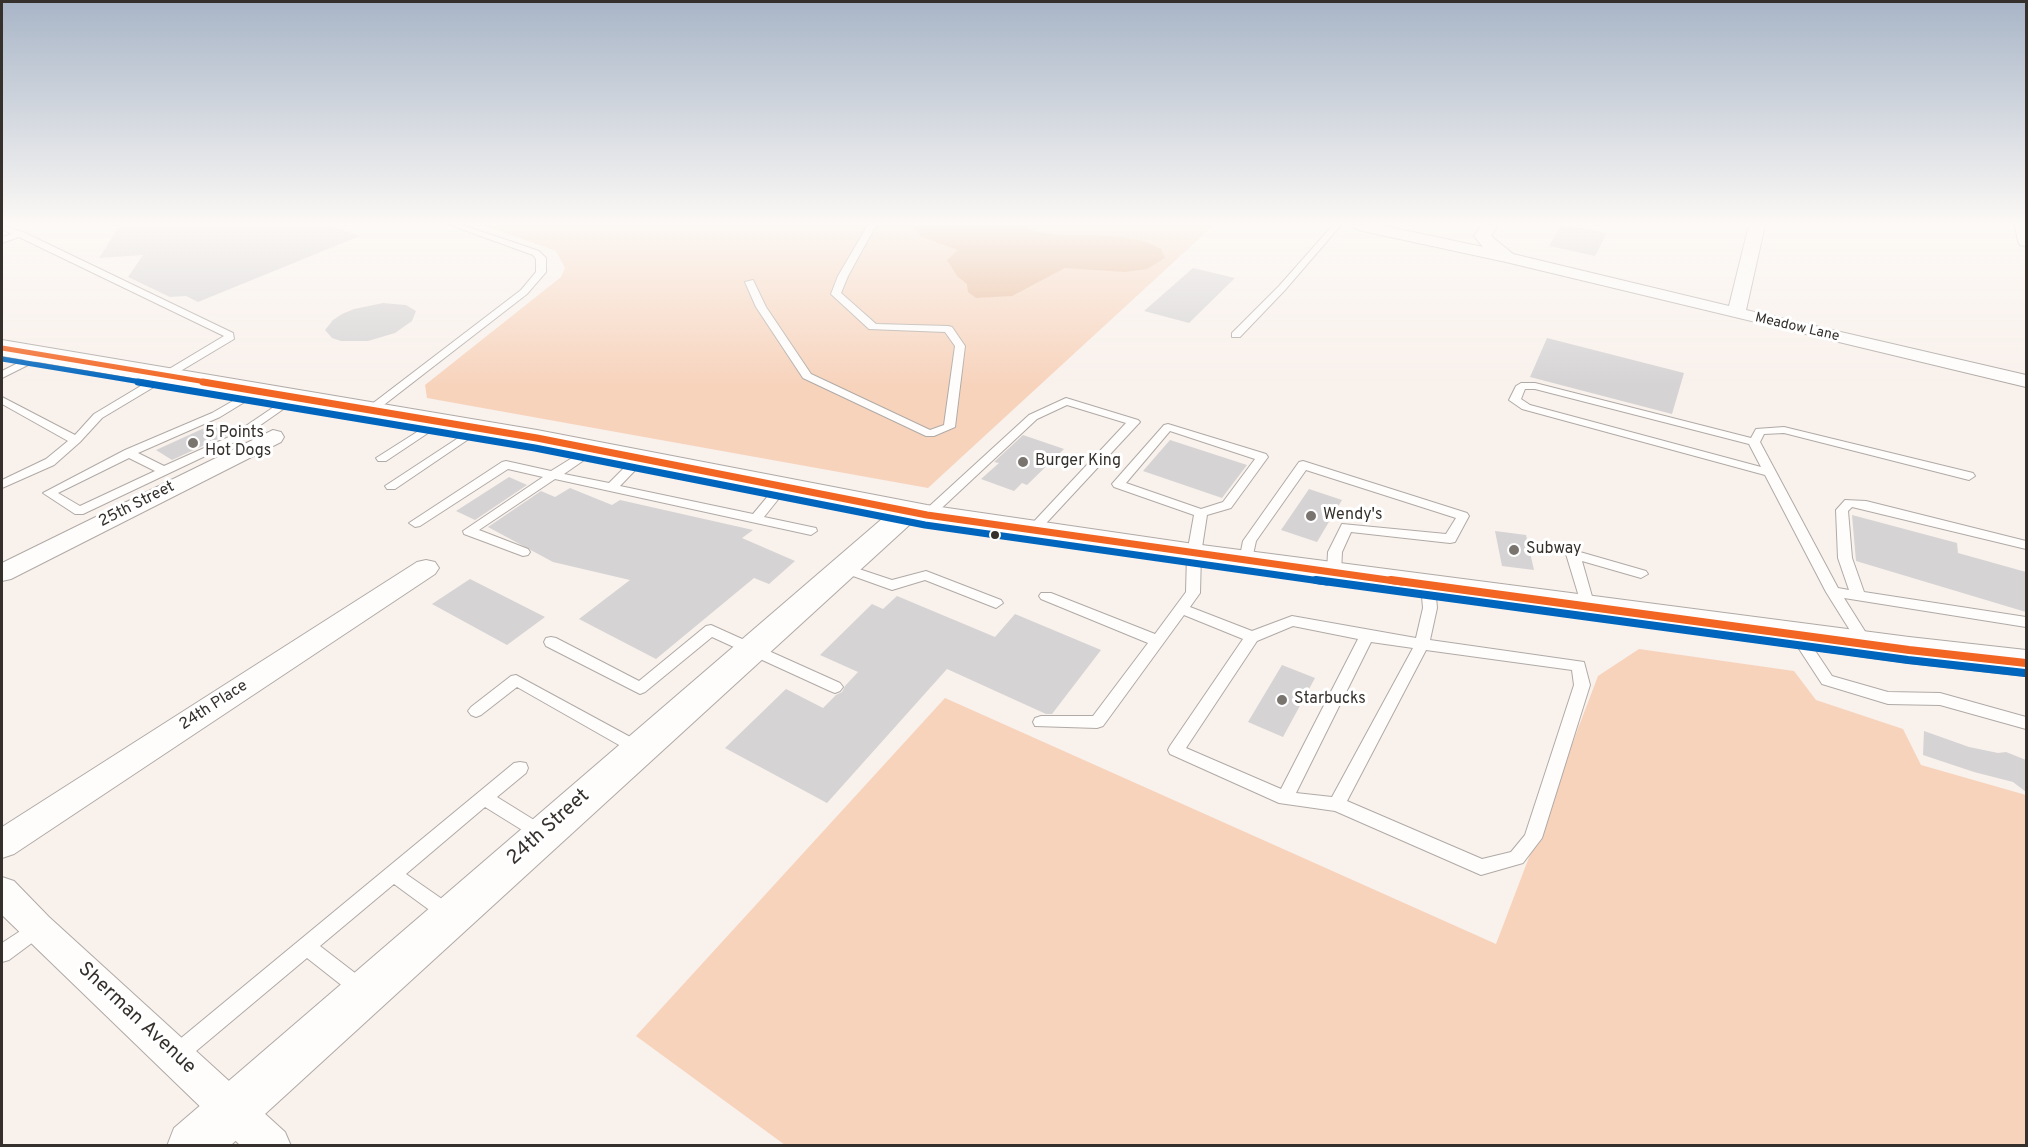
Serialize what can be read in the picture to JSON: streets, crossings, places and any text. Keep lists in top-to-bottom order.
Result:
{
  "streets": {
    "street": [
      "Meadow Lane",
      "25th Street",
      "24th Place",
      "24th Street",
      "Sherman Avenue"
    ]
  },
  "crossings": [
    ["24th Street", "Sherman Avenue"]
  ],
  "places": [
    "5 Points Hot Dogs",
    "Burger King",
    "Wendy's",
    "Subway",
    "Starbucks"
  ]
}
